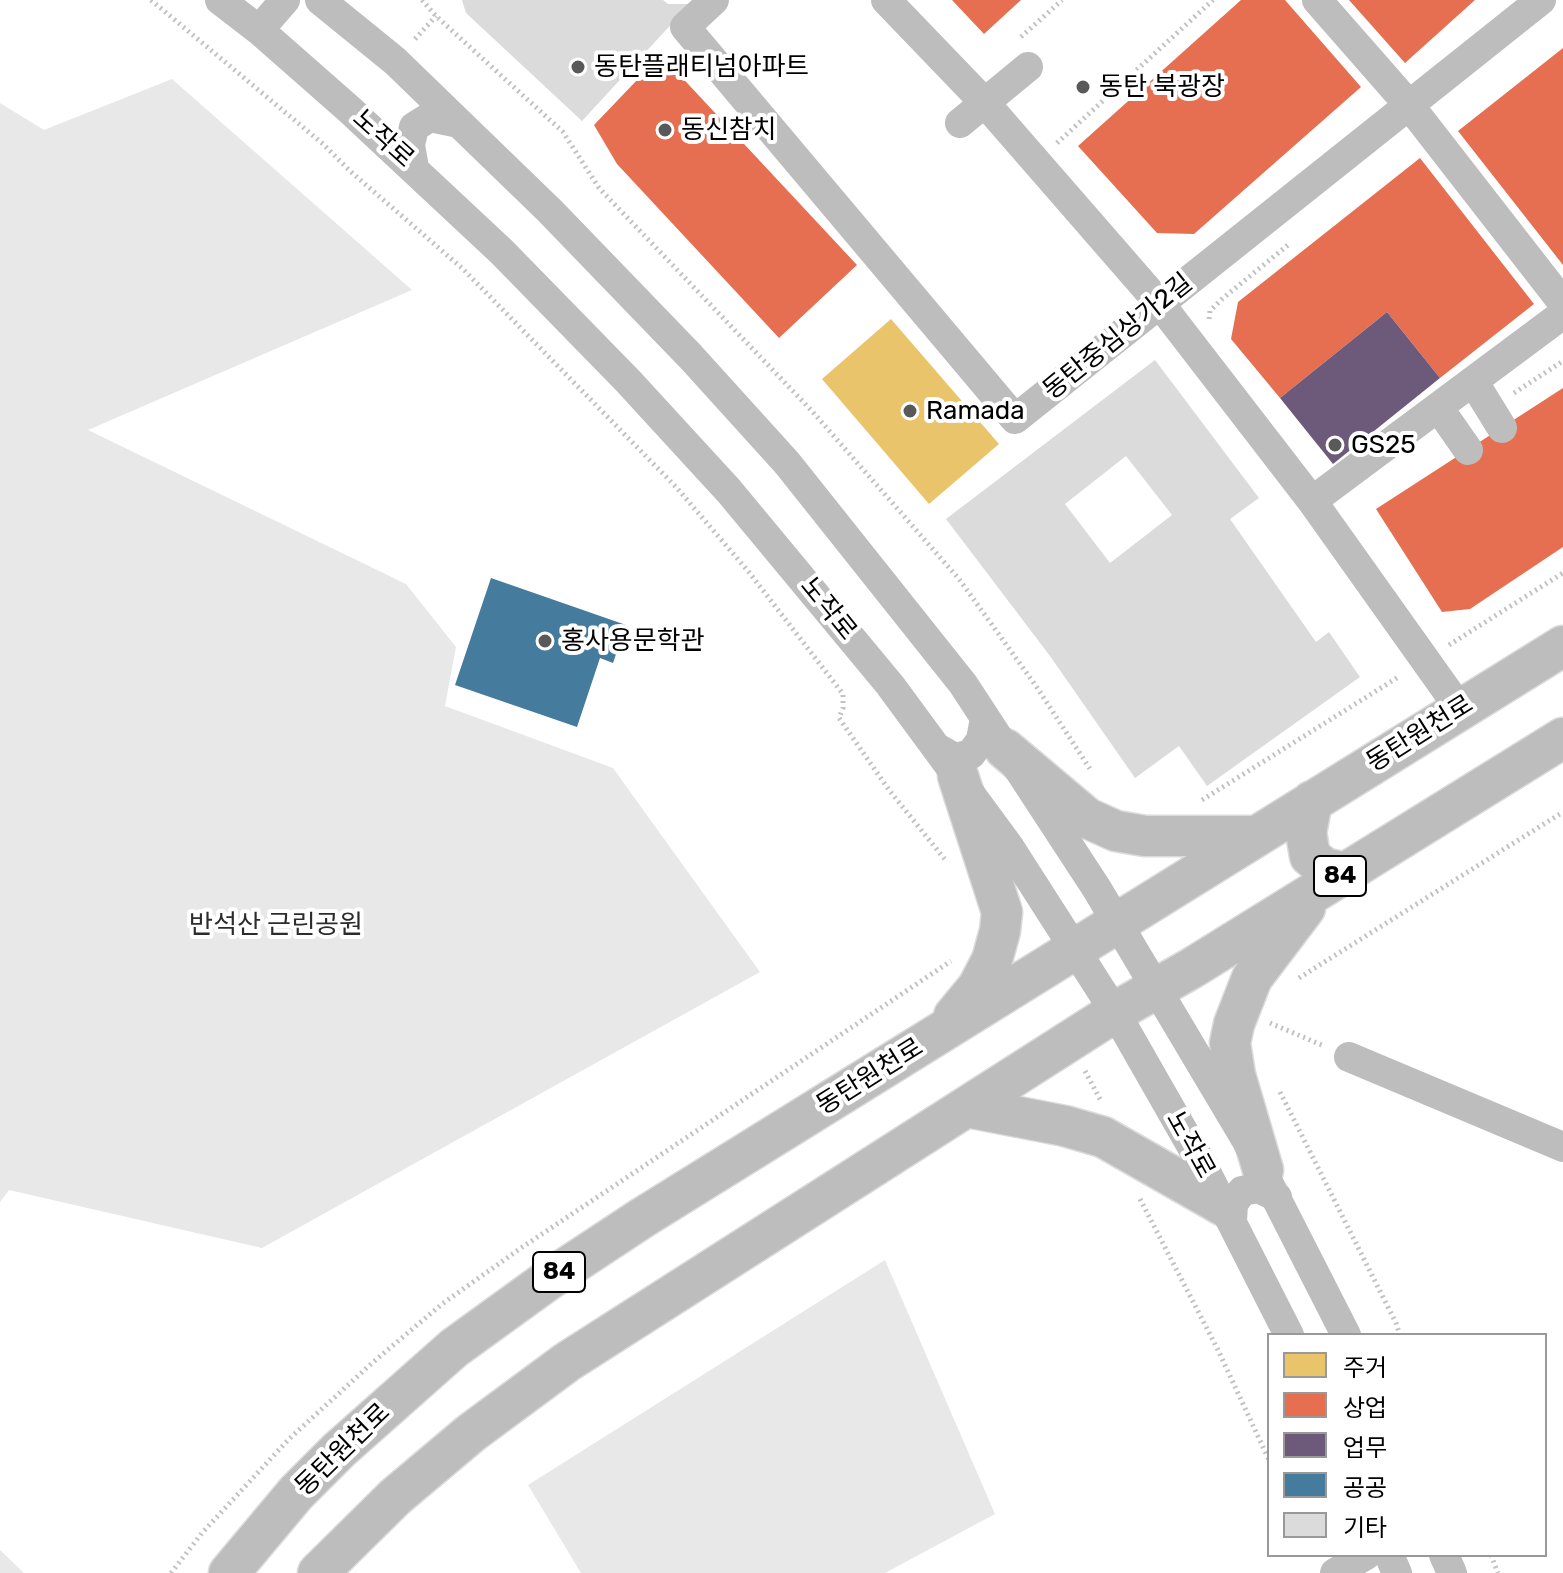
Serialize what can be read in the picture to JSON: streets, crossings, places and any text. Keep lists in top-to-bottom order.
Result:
{
  "streets": {
    "main road": ["동탄원천로", "84"],
    "street": ["노작로", "동탄중심상가2길"]
  },
  "crossings": [
    ["노작로", "동탄원천로"],
    ["노작로", "84"]
  ],
  "parks": ["반석산 근린공원"],
  "places": [
    "동탄플래티넘아파트",
    "동탄 북광장",
    "동신참치",
    "Ramada",
    "GS25",
    "홍사용문학관"
  ],
  "legend": [
    "주거",
    "상업",
    "업무",
    "공공",
    "기타"
  ]
}
